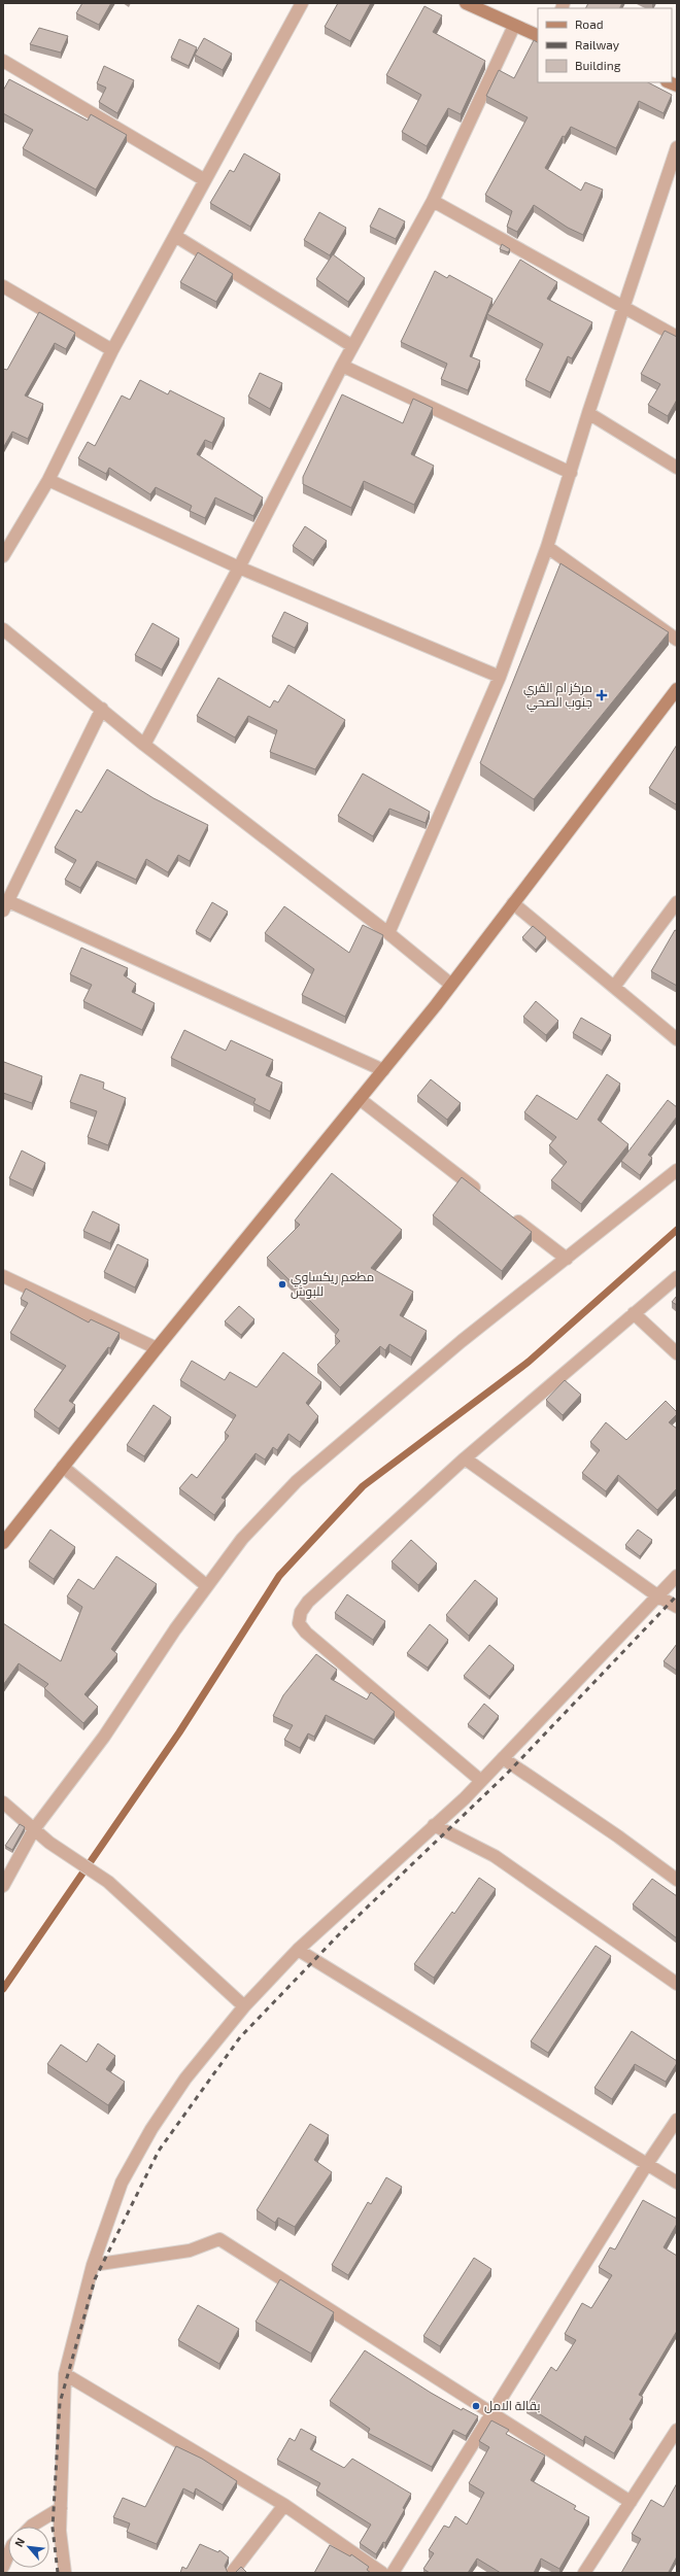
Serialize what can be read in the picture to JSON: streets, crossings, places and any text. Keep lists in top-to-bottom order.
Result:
{
  "places": {
    "health": ["مركز ام القري جنوب الصحي"],
    "other": ["مطعم ريكساوي للبوش", "بقالة الامل"]
  },
  "legend": ["Road", "Railway", "Building"],
  "north": "top left"
}
